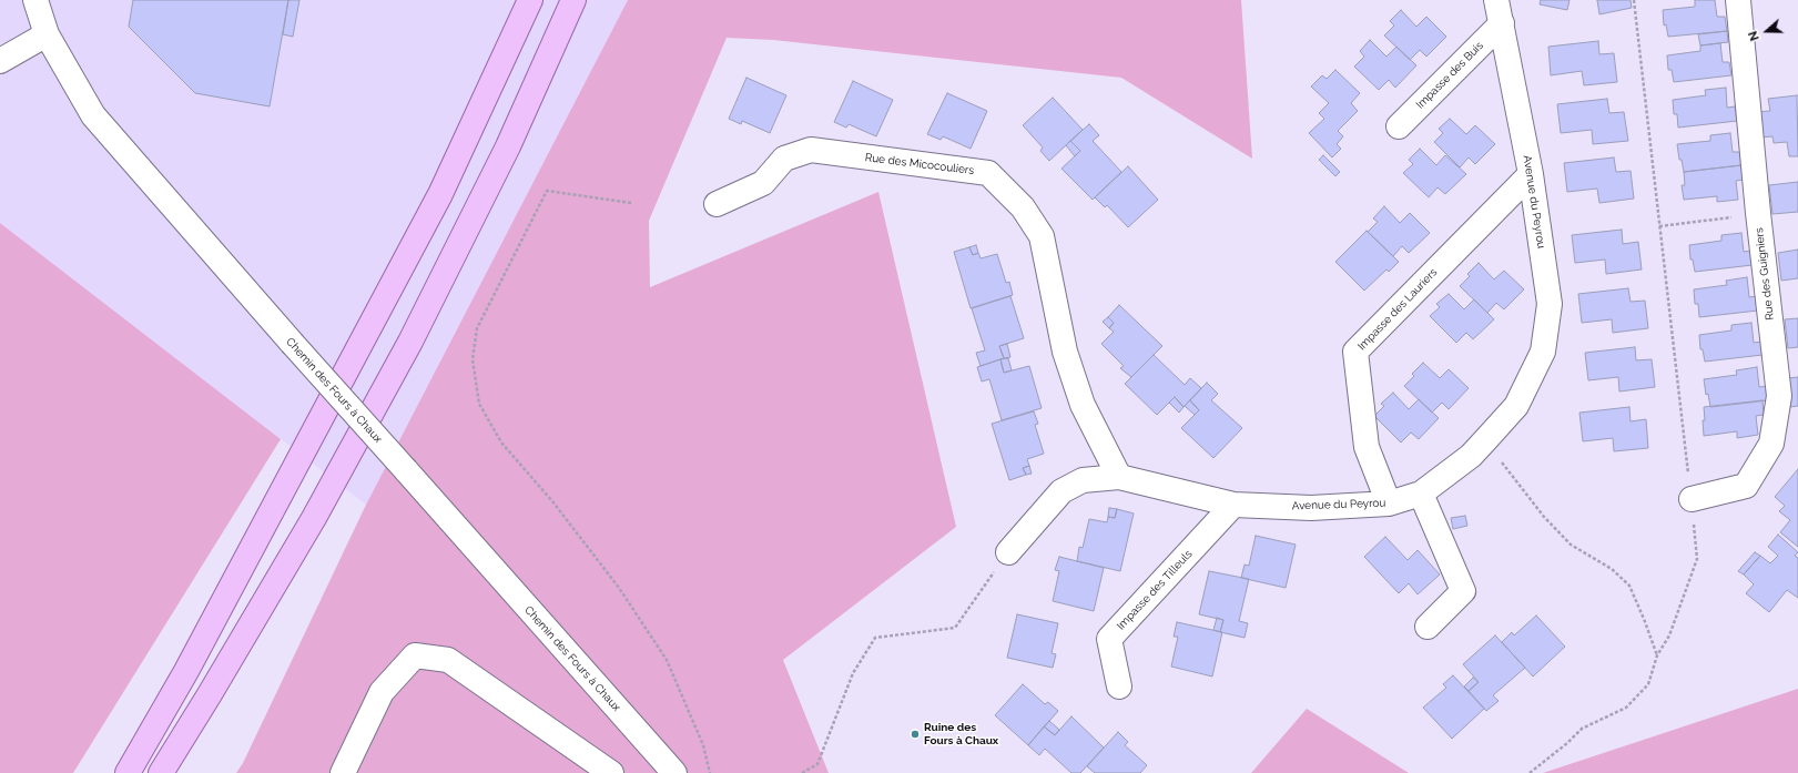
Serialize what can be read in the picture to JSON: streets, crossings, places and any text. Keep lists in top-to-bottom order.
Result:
{
  "streets": {
    "street": [
      "Impasse des Buis",
      "Rue des Micocouliers",
      "Avenue du Peyrou",
      "Rue des Guigniers",
      "Impasse des Lauriers",
      "Chemin des Fours à Chaux",
      "Impasse des Tilleuls"
    ]
  },
  "crossings": [
    ["Impasse des Buis", "Avenue du Peyrou"],
    ["Rue des Micocouliers", "Avenue du Peyrou"],
    ["Avenue du Peyrou", "Impasse des Lauriers"],
    ["Avenue du Peyrou", "Impasse des Tilleuls"]
  ],
  "places": ["Ruine des Fours à Chaux"],
  "north": "left"
}
